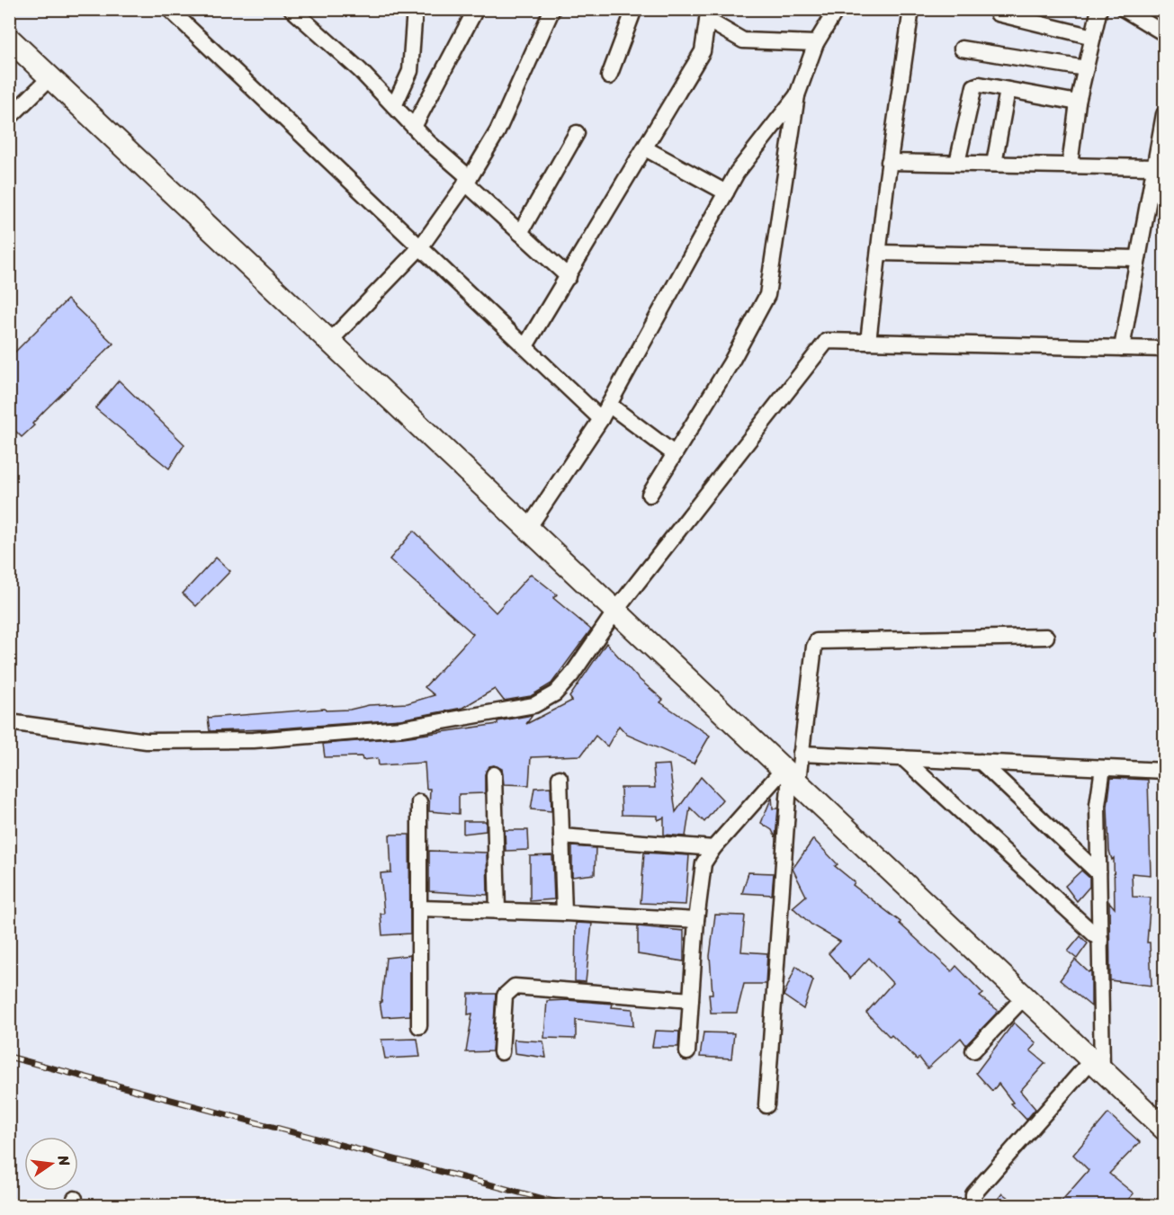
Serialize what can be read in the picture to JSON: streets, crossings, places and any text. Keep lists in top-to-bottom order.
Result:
{
  "north": "right"
}
